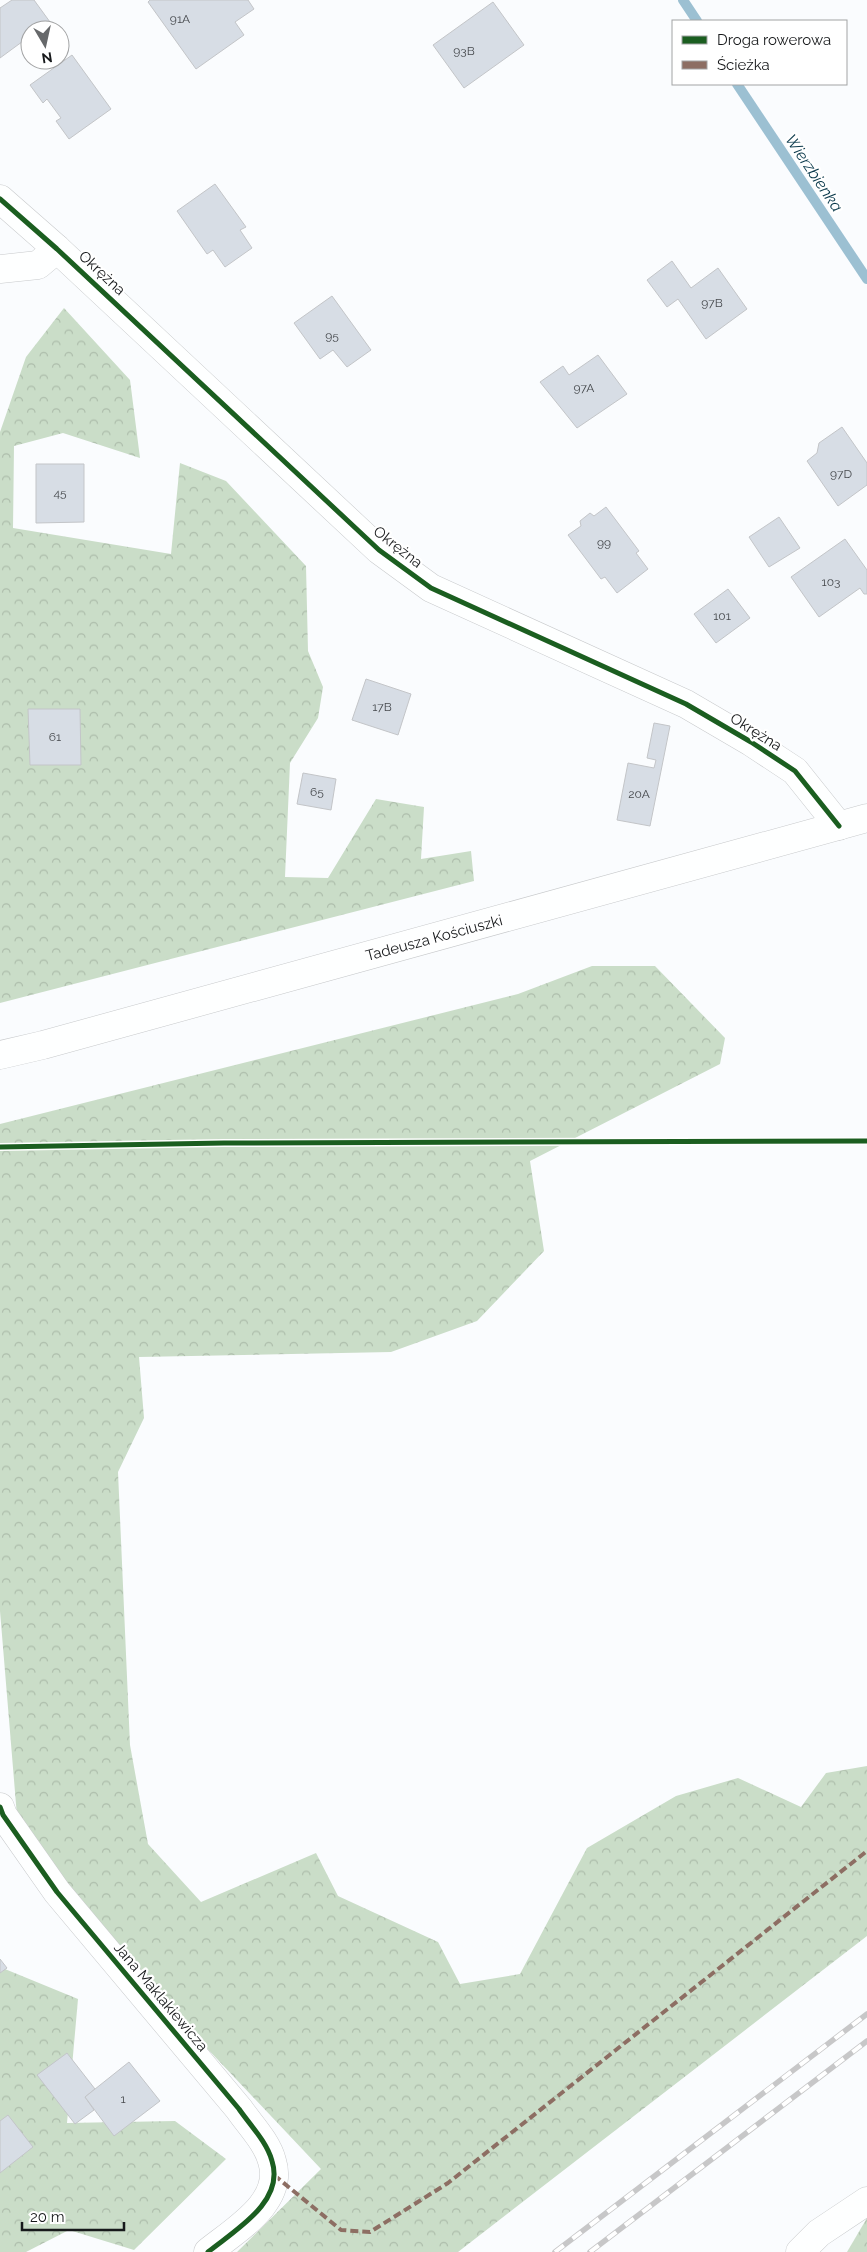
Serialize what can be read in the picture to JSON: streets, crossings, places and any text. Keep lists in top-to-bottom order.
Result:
{
  "streets": {
    "street": ["Okrężna", "Tadeusza Kościuszki", "Jana Maklakiewicza"]
  },
  "crossings": [
    ["Okrężna", "Tadeusza Kościuszki"]
  ],
  "water": ["Wierzbienka"],
  "house_numbers": [
    "91A",
    "93B",
    "97B",
    "95",
    "97A",
    "97D",
    "45",
    "99",
    "103",
    "101",
    "17B",
    "61",
    "65",
    "20A",
    "1"
  ],
  "legend": ["Droga rowerowa", "Ścieżka"],
  "scale_bar": "20 m",
  "north": "bottom"
}
